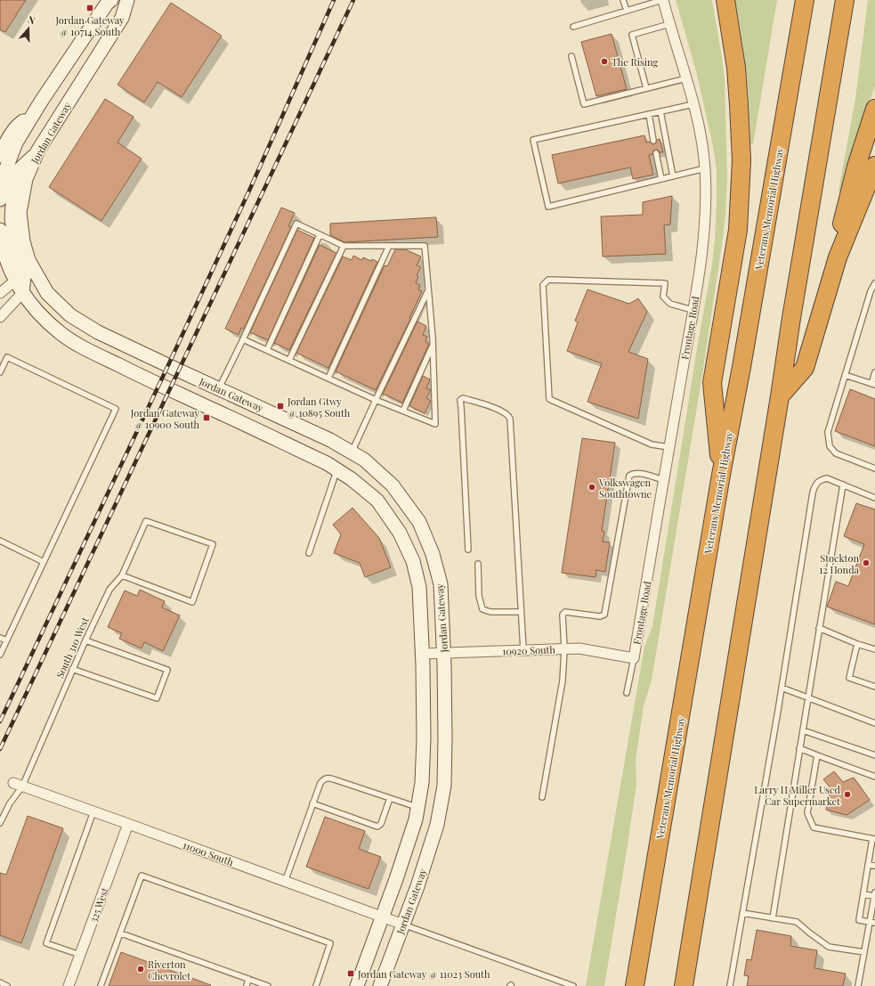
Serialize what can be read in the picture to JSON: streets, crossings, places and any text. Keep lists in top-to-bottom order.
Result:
{
  "streets": {
    "highway": ["Veterans Memorial Highway"],
    "main road": ["Jordan Gateway"],
    "street": [
      "Frontage Road",
      "10920 South",
      "11000 South",
      "325 West"
    ],
    "lane": ["South 310 West"]
  },
  "crossings": [
    ["Jordan Gateway", "10920 South"],
    ["Jordan Gateway", "11000 South"],
    ["Frontage Road", "10920 South"],
    ["South 310 West", "11000 South"],
    ["11000 South", "325 West"]
  ],
  "places": {
    "transit": [
      "Jordan Gateway @ 10714 South",
      "Jordan Gtwy @ 10895 South",
      "Jordan Gateway @ 10900 South",
      "Jordan Gateway @ 11023 South"
    ],
    "other": [
      "The Rising",
      "Volkswagen Southtowne",
      "Stockton 12 Honda",
      "Larry H Miller Used Car Supermarket",
      "Riverton Chevrolet"
    ]
  },
  "north": "top"
}
